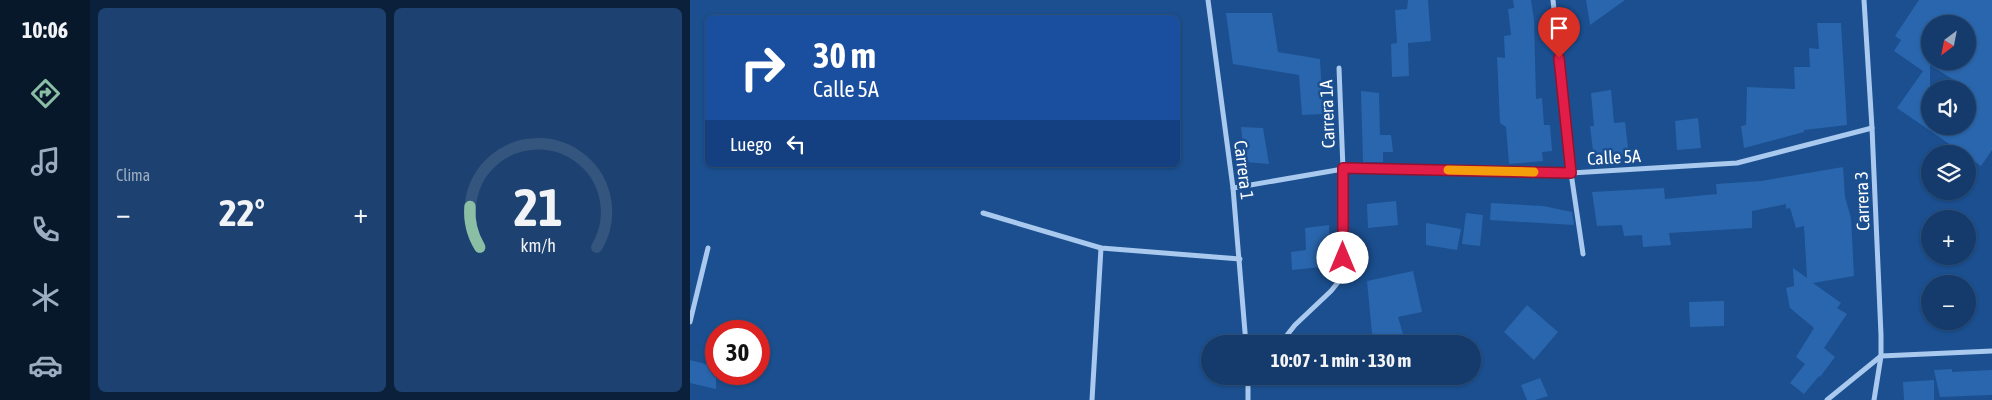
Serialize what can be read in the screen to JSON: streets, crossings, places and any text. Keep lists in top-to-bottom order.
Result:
{
  "streets": {
    "street": [
      "Carrera 1A",
      "Calle 5A",
      "Carrera 1",
      "Carrera 3"
    ]
  },
  "crossings": [
    ["Carrera 1A", "Calle 5A"],
    ["Calle 5A", "Carrera 1"],
    ["Calle 5A", "Carrera 3"]
  ],
  "north": "bottom left",
  "page": {
    "tabs": "10:06",
    "tile": "Clima",
    "map_buttons": ["+", "−"],
    "turn": ["30 m", "Calle 5A"],
    "then": "Luego",
    "heat": ["−", "22°", "+"],
    "limit": "30",
    "trip": "10:07 · 1 min · 130 m",
    "gauge": ["21", "km/h"]
  }
}
